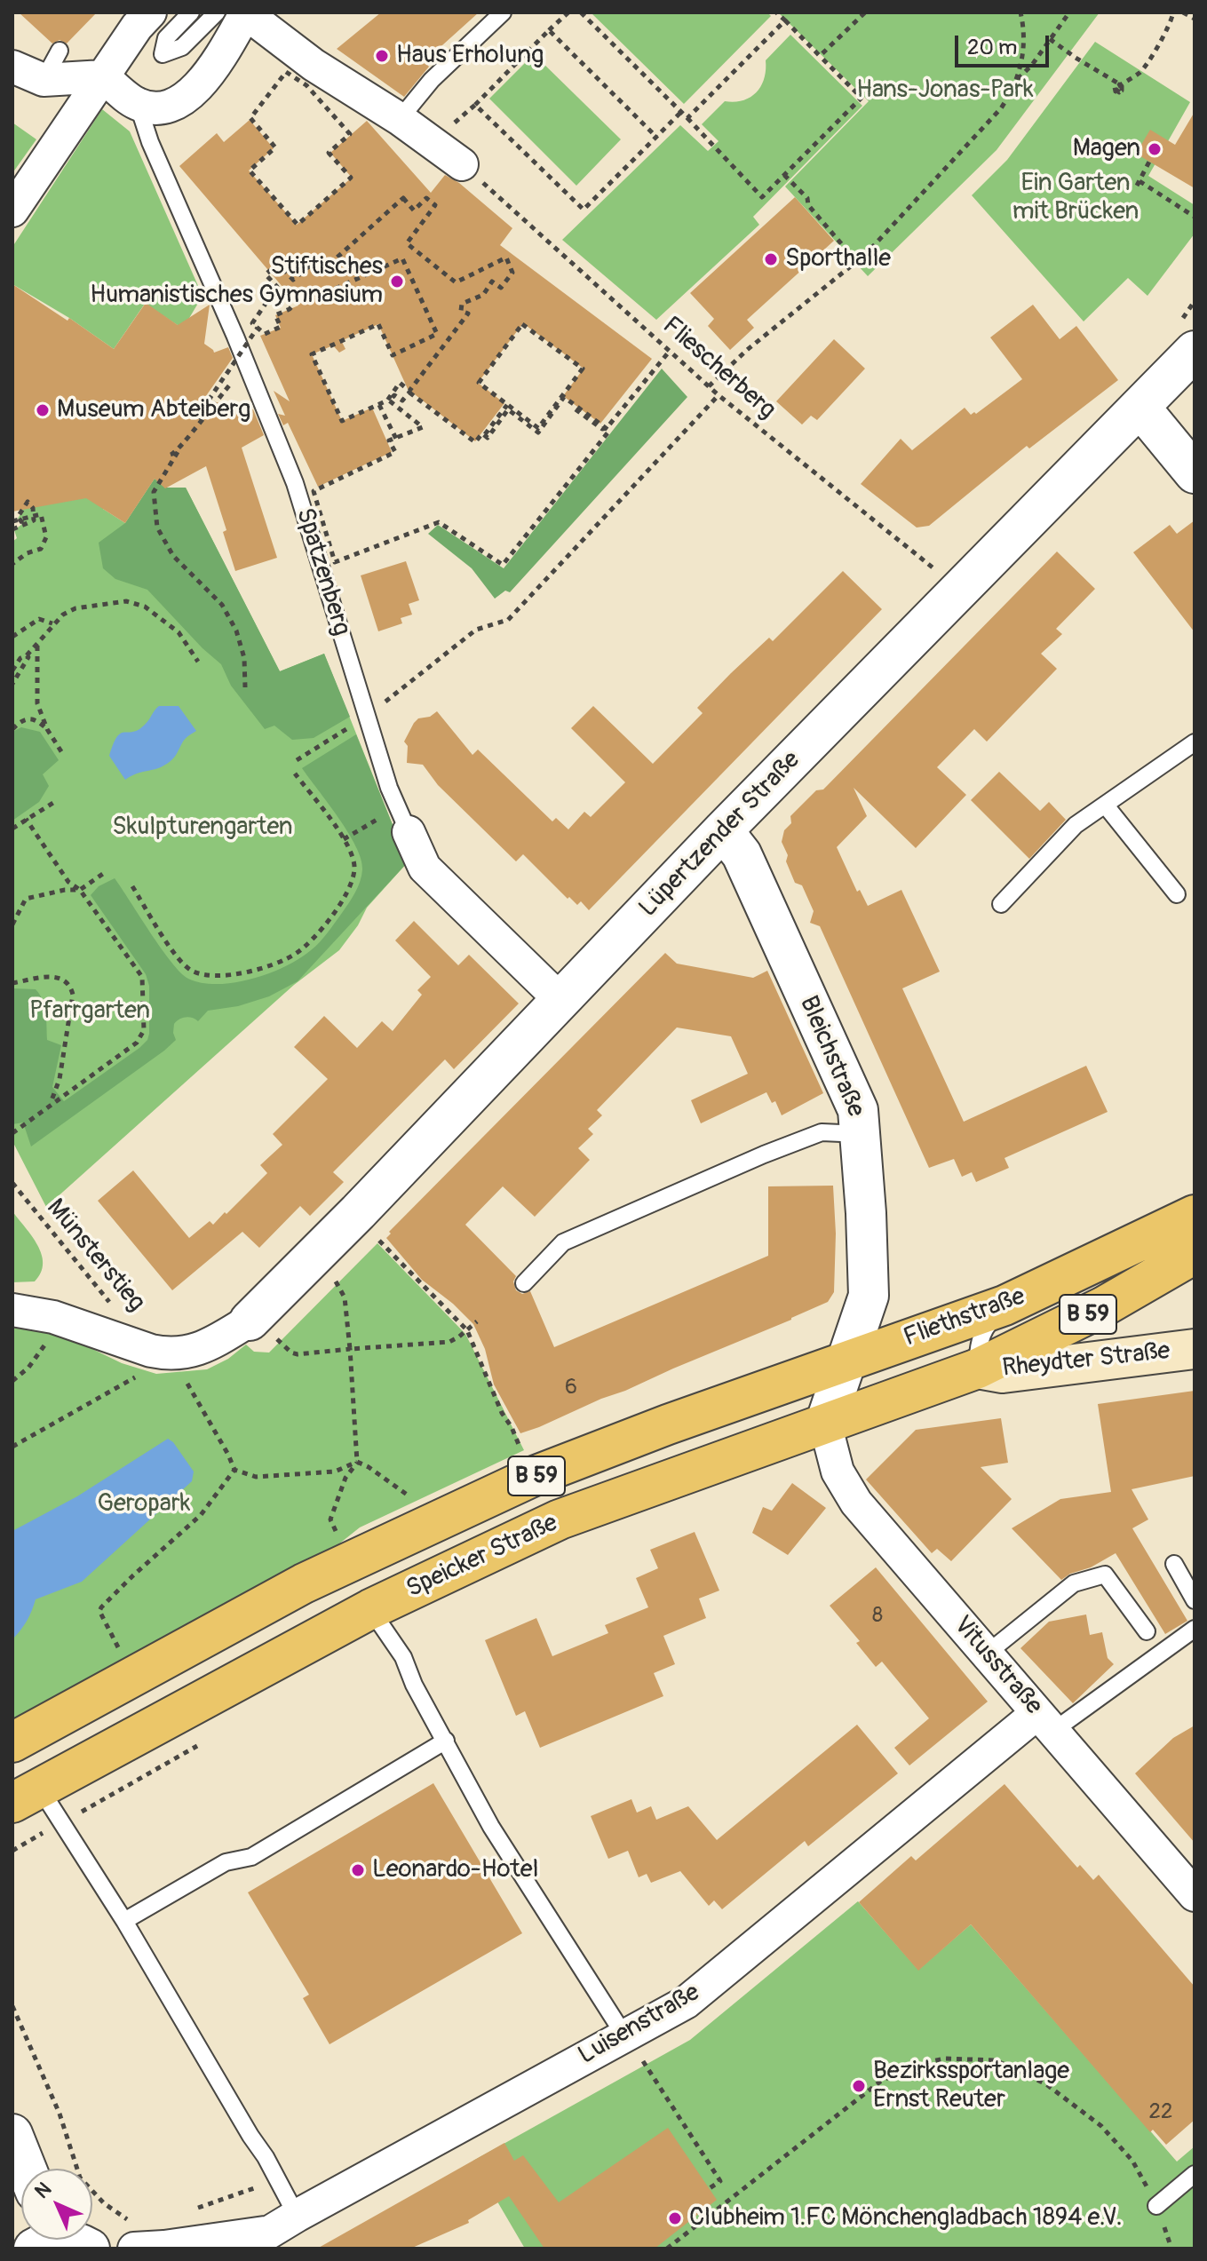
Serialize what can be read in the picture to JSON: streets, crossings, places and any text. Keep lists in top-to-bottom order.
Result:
{
  "streets": {
    "main road": [
      "B 59",
      "Fliethstraße",
      "Rheydter Straße",
      "Speicker Straße"
    ],
    "street": [
      "Spatzenberg",
      "Lüpertzender Straße",
      "Bleichstraße",
      "Vitusstraße",
      "Luisenstraße"
    ],
    "path": ["Fliescherberg", "Münsterstieg"]
  },
  "crossings": [
    ["Fliescherberg", "Lüpertzender Straße"],
    ["Spatzenberg", "Lüpertzender Straße"],
    ["Lüpertzender Straße", "Bleichstraße"],
    ["Bleichstraße", "Fliethstraße"],
    ["Bleichstraße", "Speicker Straße"],
    ["Bleichstraße", "Vitusstraße"],
    ["Fliethstraße", "Rheydter Straße"],
    ["Fliethstraße", "Speicker Straße"],
    ["Rheydter Straße", "Speicker Straße"],
    ["Speicker Straße", "Vitusstraße"],
    ["Vitusstraße", "Luisenstraße"]
  ],
  "parks": [
    "Hans-Jonas-Park",
    "Ein Garten mit Brücken",
    "Skulpturengarten",
    "Pfarrgarten",
    "Geropark"
  ],
  "places": [
    "Haus Erholung",
    "Magen",
    "Sporthalle",
    "Stiftisches Humanistisches Gymnasium",
    "Museum Abteiberg",
    "Leonardo-Hotel",
    "Bezirkssportanlage Ernst Reuter",
    "Clubheim 1.FC Mönchengladbach 1894 e.V."
  ],
  "house_numbers": ["6", "8", "22"],
  "scale_bar": "20 m",
  "north": "top left"
}
